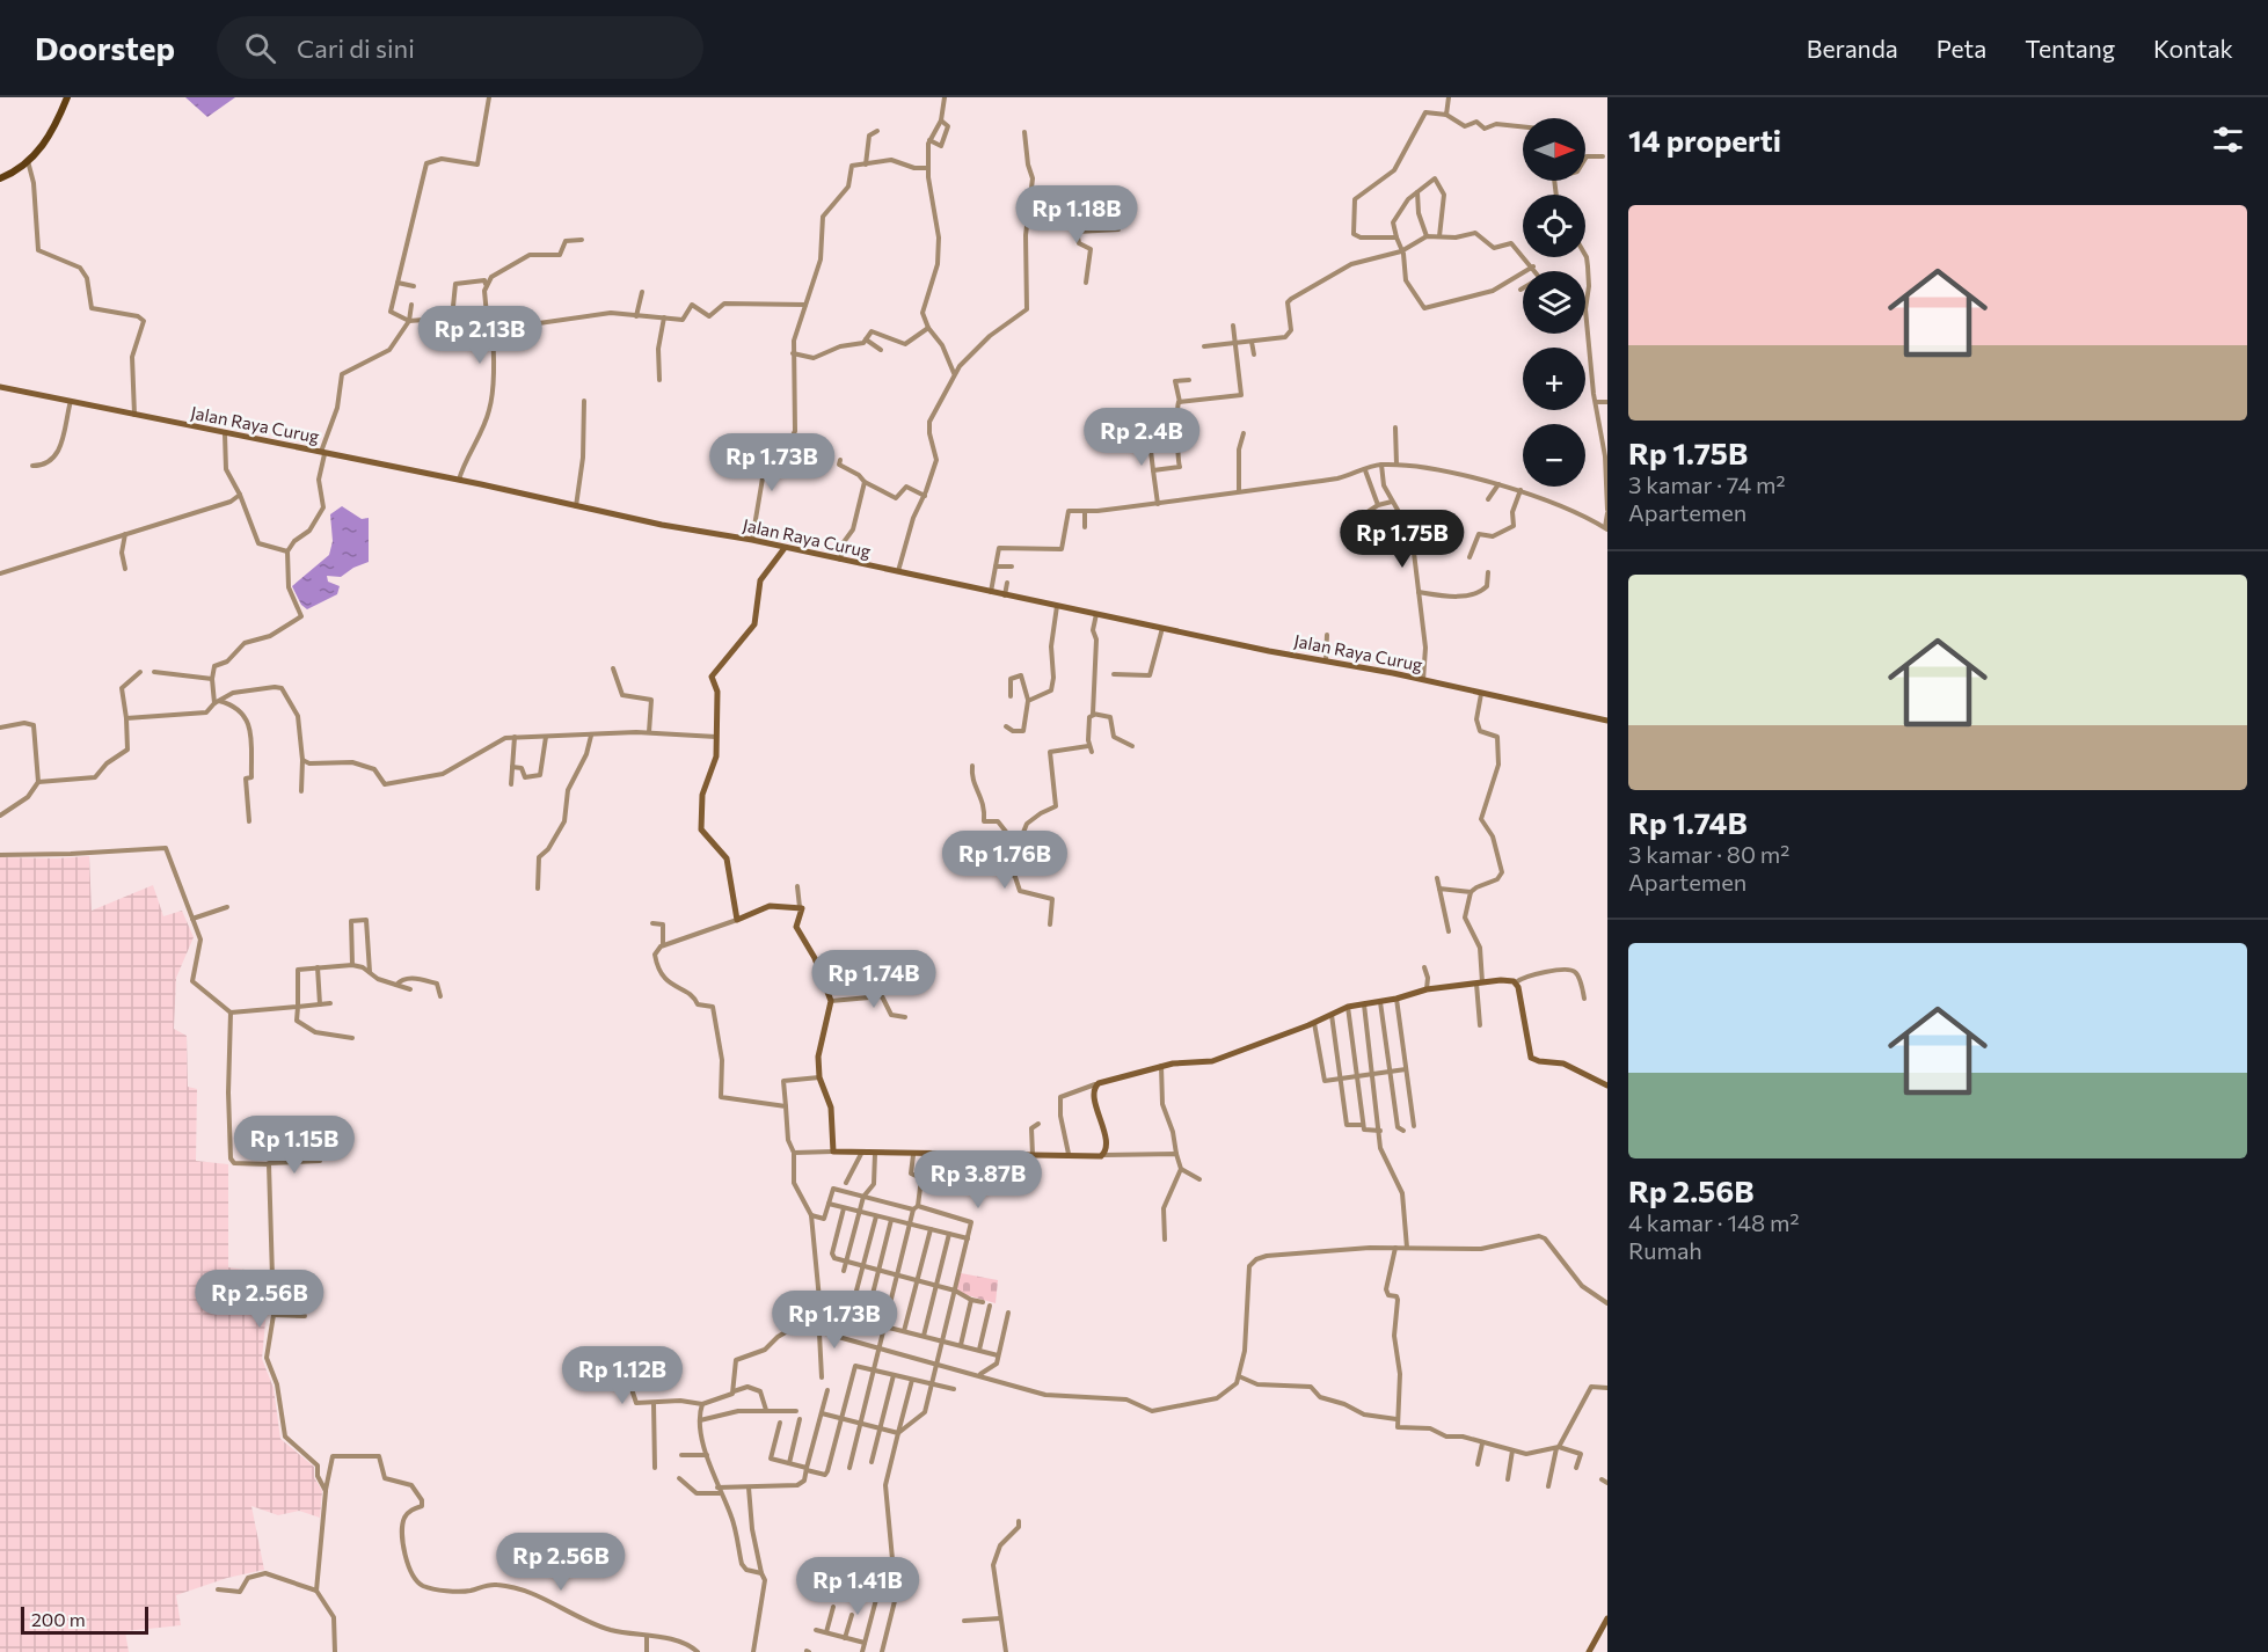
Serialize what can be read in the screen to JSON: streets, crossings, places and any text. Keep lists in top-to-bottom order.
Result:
{
  "streets": {
    "street": ["Jalan Raya Curug"]
  },
  "scale_bar": "200 m",
  "north": "right",
  "page": {
    "header": "Doorstep",
    "search": "Cari di sini",
    "nav": [
      "Beranda",
      "Peta",
      "Tentang",
      "Kontak"
    ],
    "heading": "14 properti",
    "map_buttons": ["+", "−"],
    "list": [
      {
        "name": "Rp 1.75B",
        "note": "3 kamar · 74 m² · Apartemen"
      },
      {
        "name": "Rp 1.74B",
        "note": "3 kamar · 80 m² · Apartemen"
      },
      {
        "name": "Rp 2.56B",
        "note": "4 kamar · 148 m² · Rumah"
      }
    ],
    "price": [
      "Rp 1.18B",
      "Rp 2.13B",
      "Rp 2.4B",
      "Rp 1.73B",
      "Rp 1.75B",
      "Rp 1.76B",
      "Rp 1.74B",
      "Rp 1.15B",
      "Rp 3.87B",
      "Rp 2.56B",
      "Rp 1.73B",
      "Rp 1.12B",
      "Rp 2.56B",
      "Rp 1.41B"
    ],
    "scale": "200 m"
  }
}
